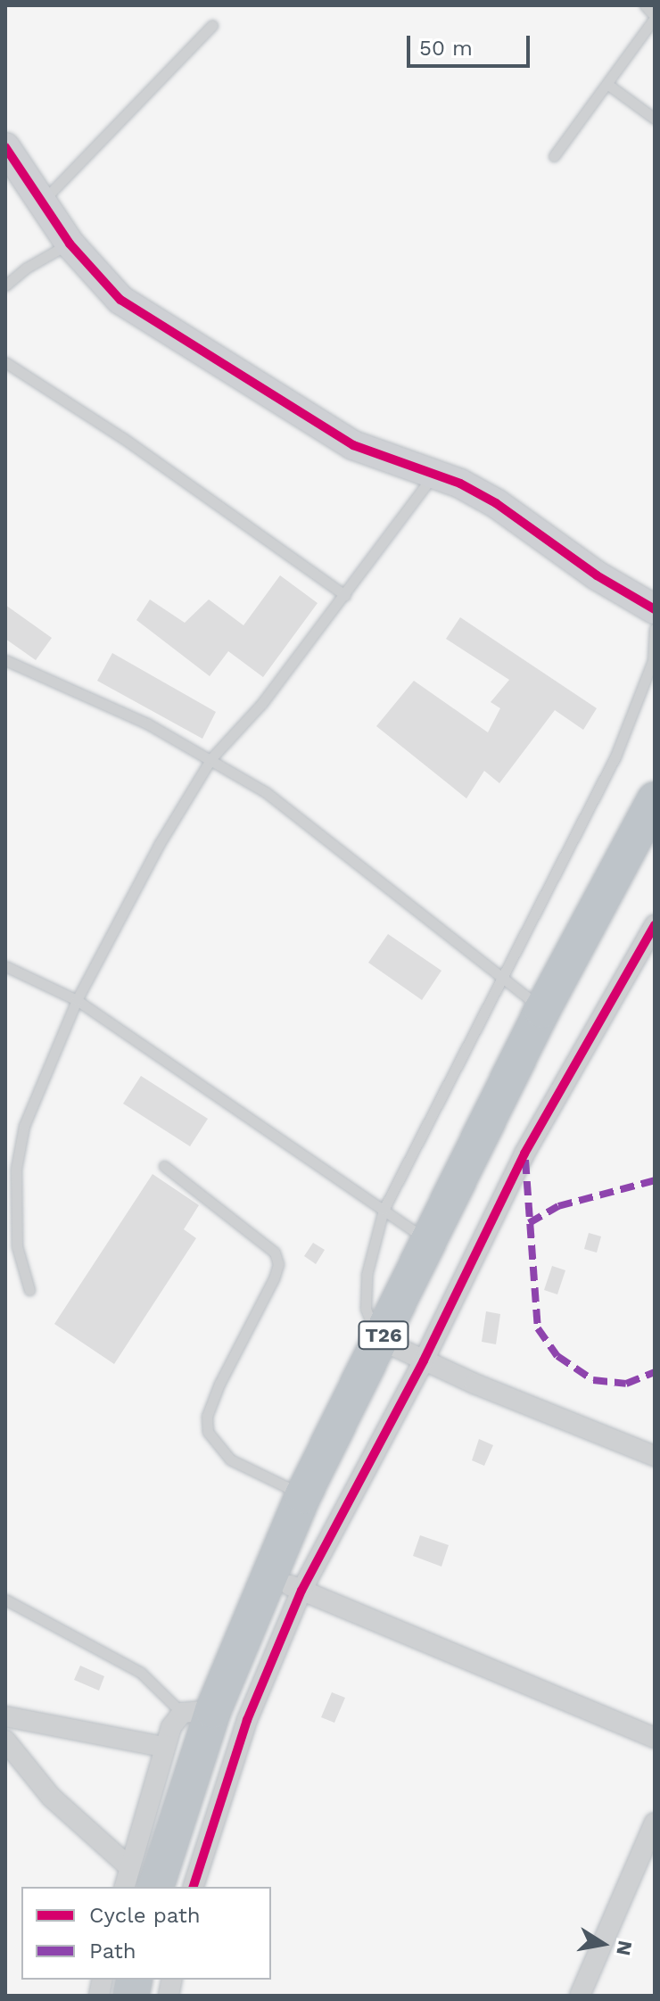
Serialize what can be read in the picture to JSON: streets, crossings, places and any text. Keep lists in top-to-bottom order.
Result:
{
  "streets": {
    "highway": ["T26"]
  },
  "legend": ["Cycle path", "Path"],
  "scale_bar": "50 m",
  "north": "right"
}
